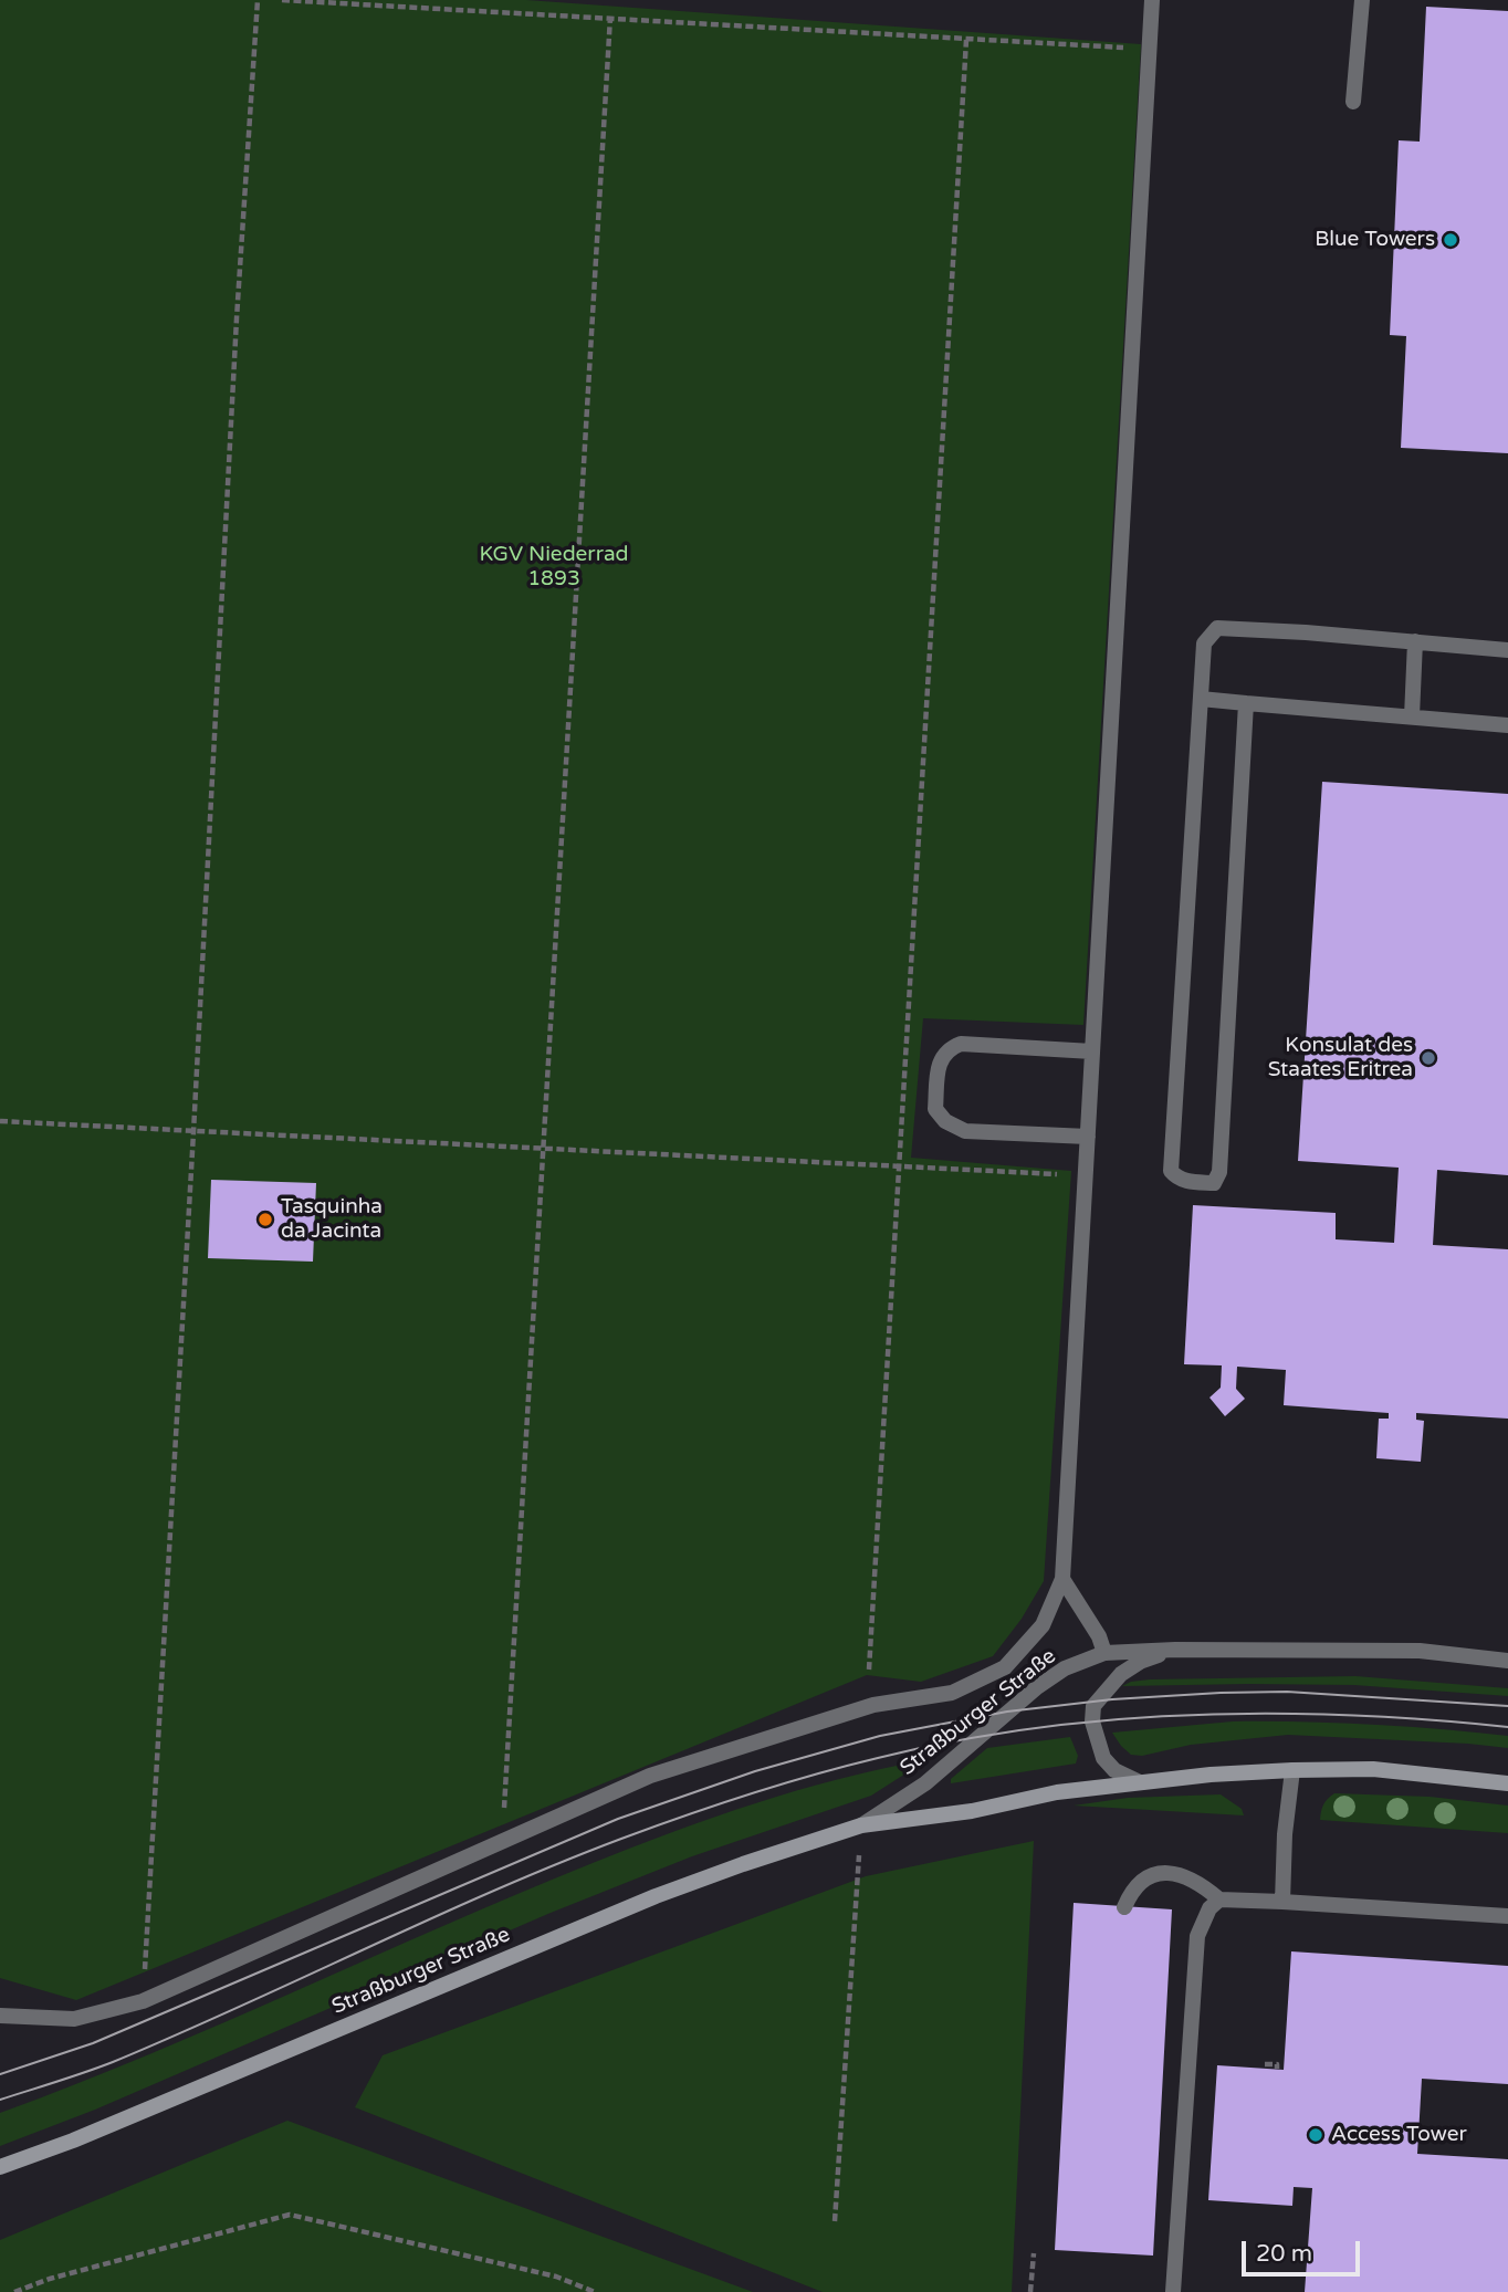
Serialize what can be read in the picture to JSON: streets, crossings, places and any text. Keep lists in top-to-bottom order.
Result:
{
  "streets": {
    "main road": ["Straßburger Straße"]
  },
  "parks": ["KGV Niederrad 1893"],
  "places": [
    "Blue Towers",
    "Konsulat des Staates Eritrea",
    "Tasquinha da Jacinta",
    "Access Tower"
  ],
  "scale_bar": "20 m"
}
